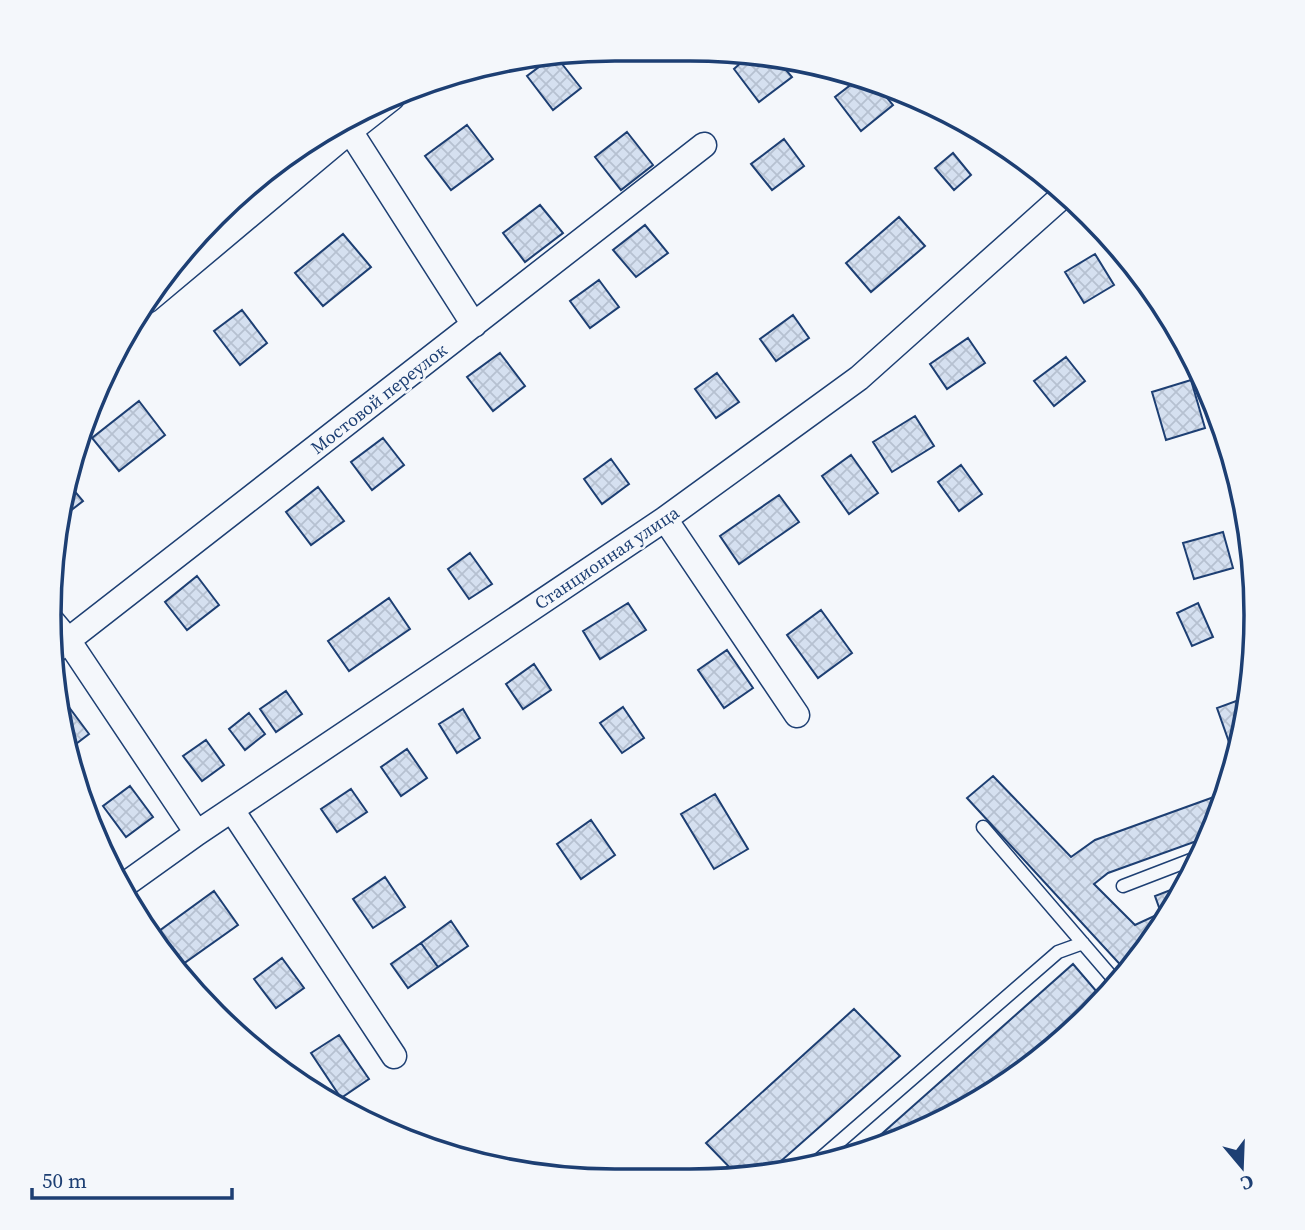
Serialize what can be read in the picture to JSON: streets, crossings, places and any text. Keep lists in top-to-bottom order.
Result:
{
  "streets": {
    "street": ["Мостовой переулок", "Станционная улица"]
  },
  "scale_bar": "50 m",
  "north": "bottom"
}
